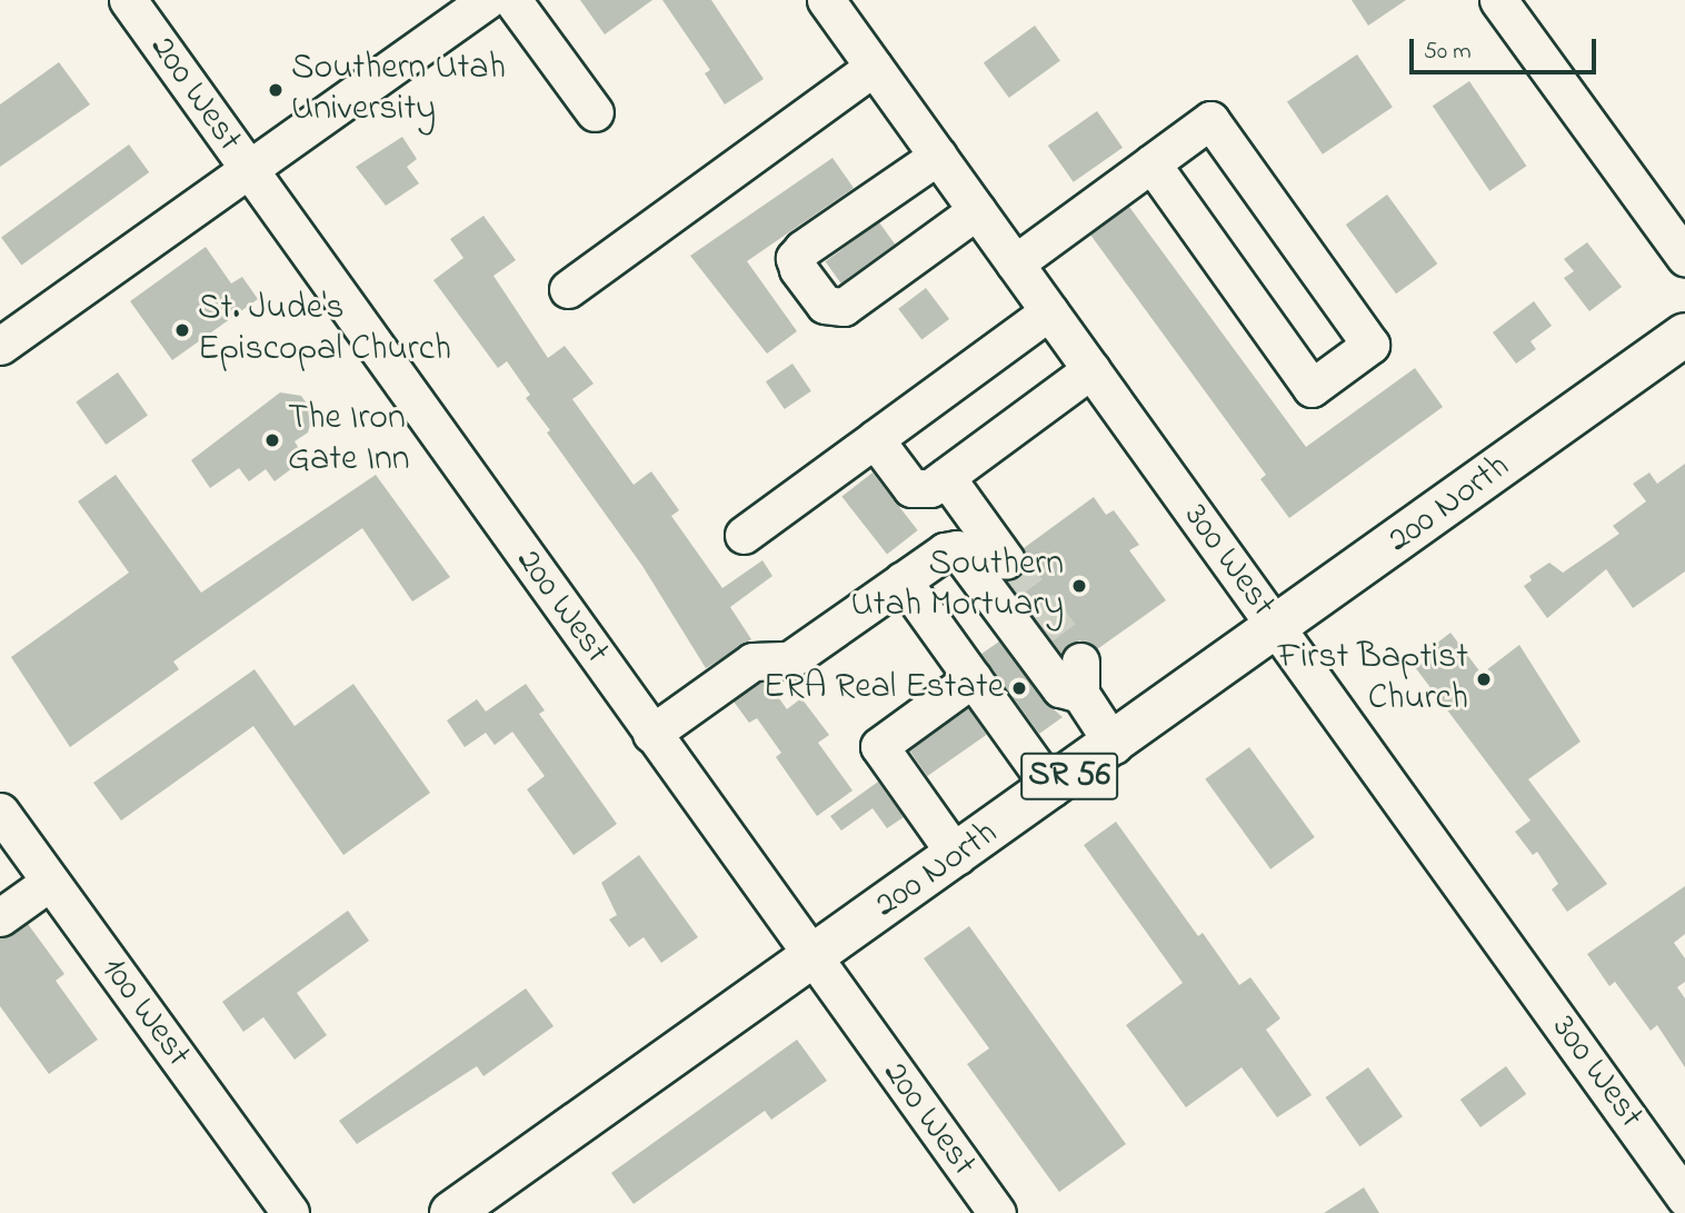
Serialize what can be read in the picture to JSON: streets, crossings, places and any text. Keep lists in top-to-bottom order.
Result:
{
  "streets": {
    "main road": ["200 North", "SR 56"],
    "street": ["200 West", "300 West", "100 West"]
  },
  "crossings": [
    ["200 West", "200 North"],
    ["200 North", "300 West"]
  ],
  "places": [
    "Southern Utah University",
    "St. Jude's Episcopal Church",
    "The Iron Gate Inn",
    "Southern Utah Mortuary",
    "First Baptist Church",
    "ERA Real Estate"
  ],
  "scale_bar": "50 m"
}
